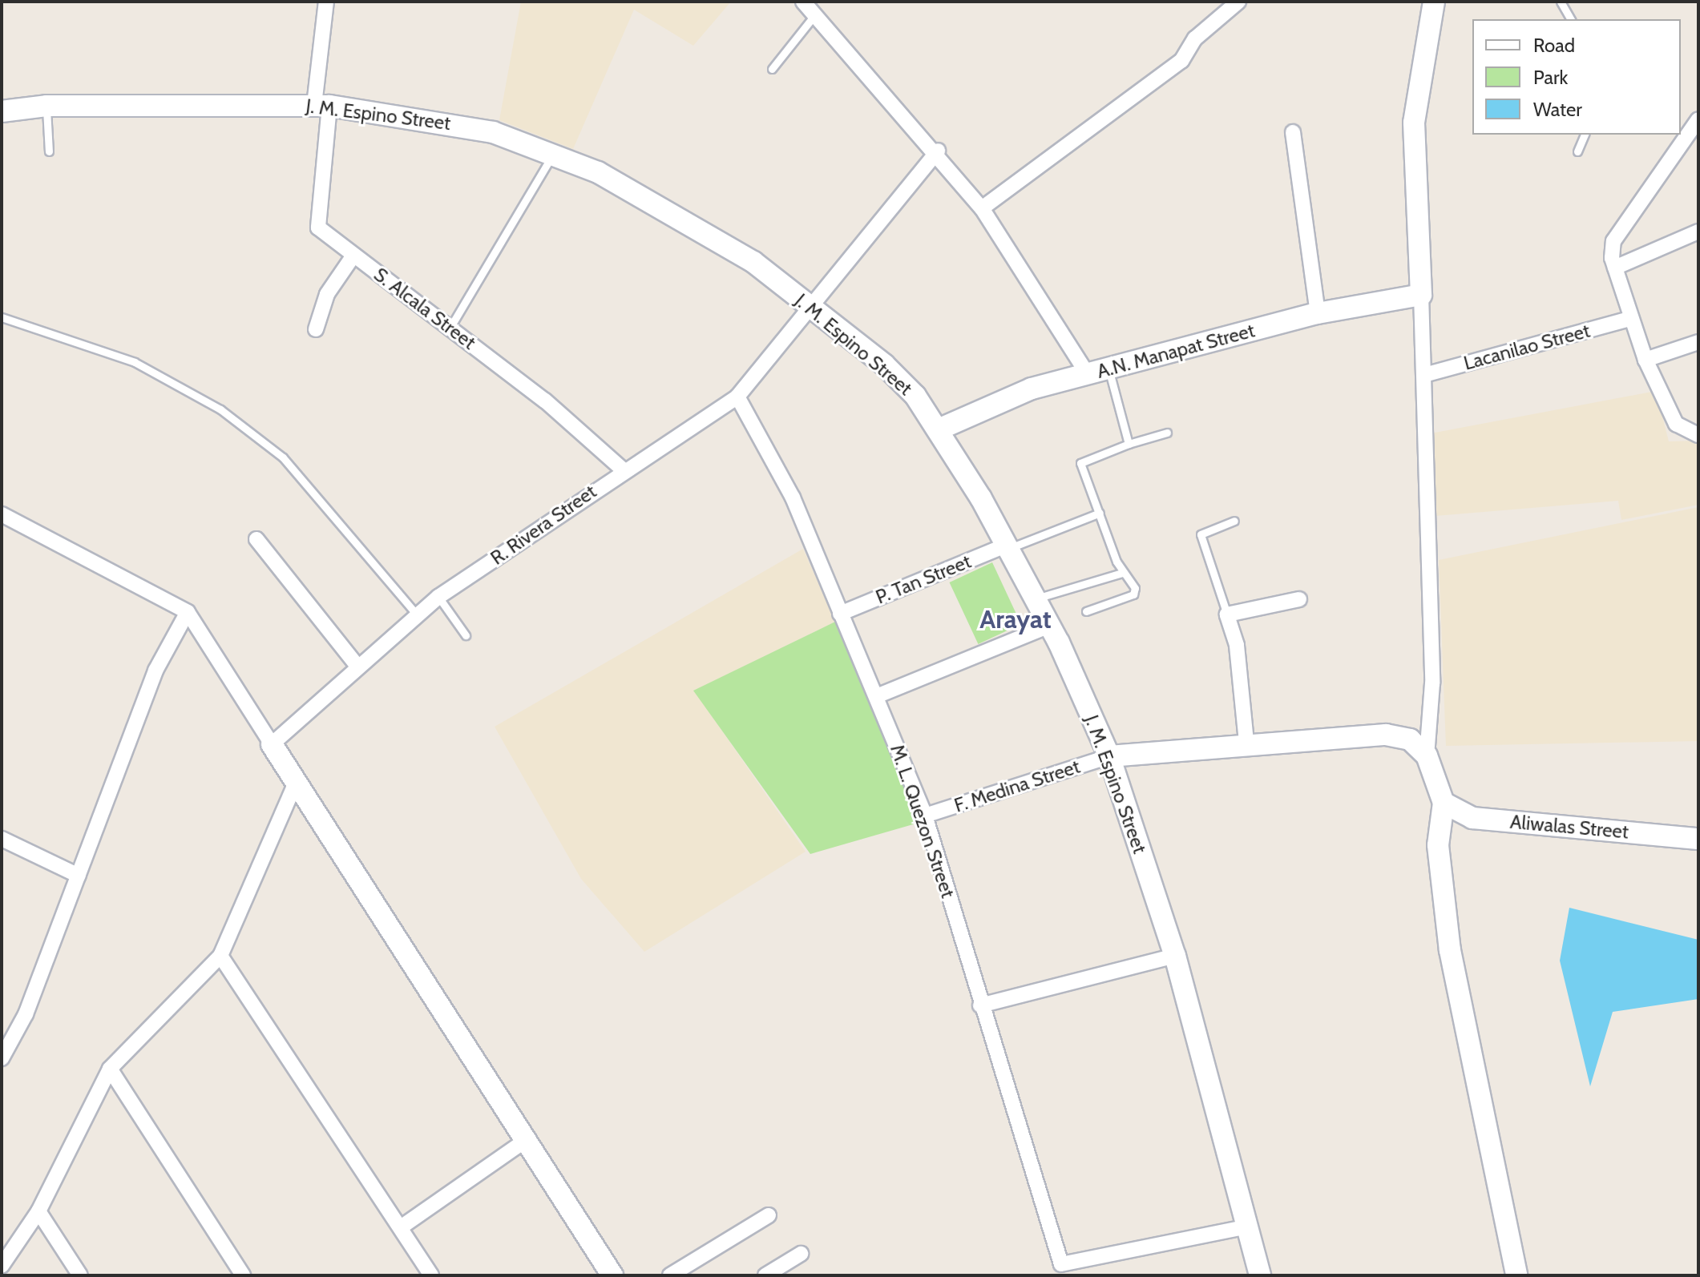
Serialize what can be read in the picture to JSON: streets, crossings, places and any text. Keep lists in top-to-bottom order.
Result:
{
  "streets": {
    "street": [
      "J. M. Espino Street",
      "S. Alcala Street",
      "Lacanilao Street",
      "A.N. Manapat Street",
      "R. Rivera Street",
      "P. Tan Street",
      "F. Medina Street",
      "M. L. Quezon Street",
      "Aliwalas Street"
    ]
  },
  "crossings": [
    ["J. M. Espino Street", "S. Alcala Street"],
    ["J. M. Espino Street", "A.N. Manapat Street"],
    ["J. M. Espino Street", "R. Rivera Street"],
    ["J. M. Espino Street", "P. Tan Street"],
    ["J. M. Espino Street", "F. Medina Street"],
    ["J. M. Espino Street", "M. L. Quezon Street"],
    ["S. Alcala Street", "R. Rivera Street"],
    ["R. Rivera Street", "M. L. Quezon Street"],
    ["P. Tan Street", "M. L. Quezon Street"],
    ["F. Medina Street", "M. L. Quezon Street"]
  ],
  "districts": ["Arayat"],
  "legend": ["Road", "Park", "Water"]
}
